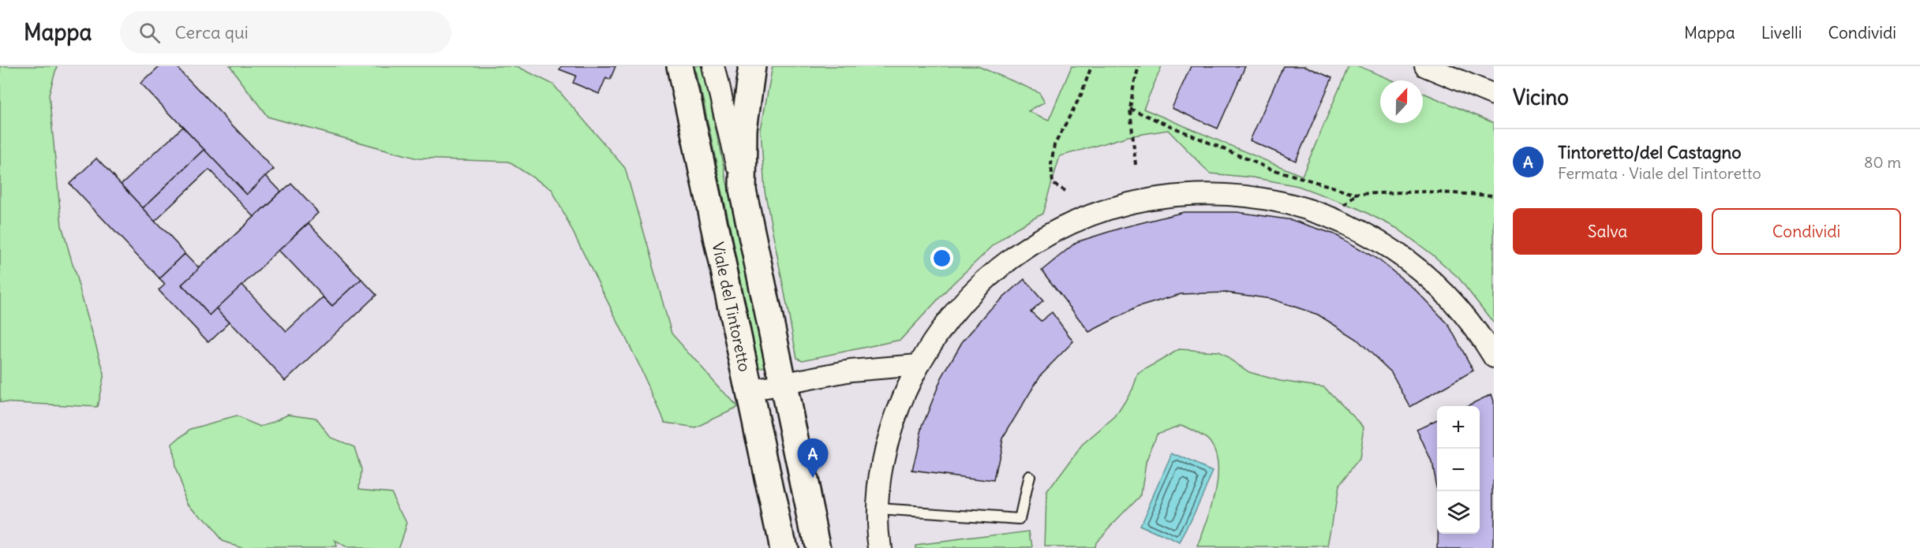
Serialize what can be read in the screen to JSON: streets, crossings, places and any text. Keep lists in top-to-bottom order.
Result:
{
  "streets": {
    "main road": ["Viale del Tintoretto"]
  },
  "north": "top",
  "page": {
    "header": "Mappa",
    "search": "Cerca qui",
    "nav": ["Mappa", "Livelli", "Condividi"],
    "heading": "Vicino",
    "list": [
      {
        "mark": "A",
        "name": "Tintoretto/del Castagno",
        "note": "Fermata · Viale del Tintoretto",
        "value": "80 m"
      }
    ],
    "buttons": ["Salva", "Condividi"],
    "map_buttons": ["+", "−"],
    "pins": "A"
  }
}
